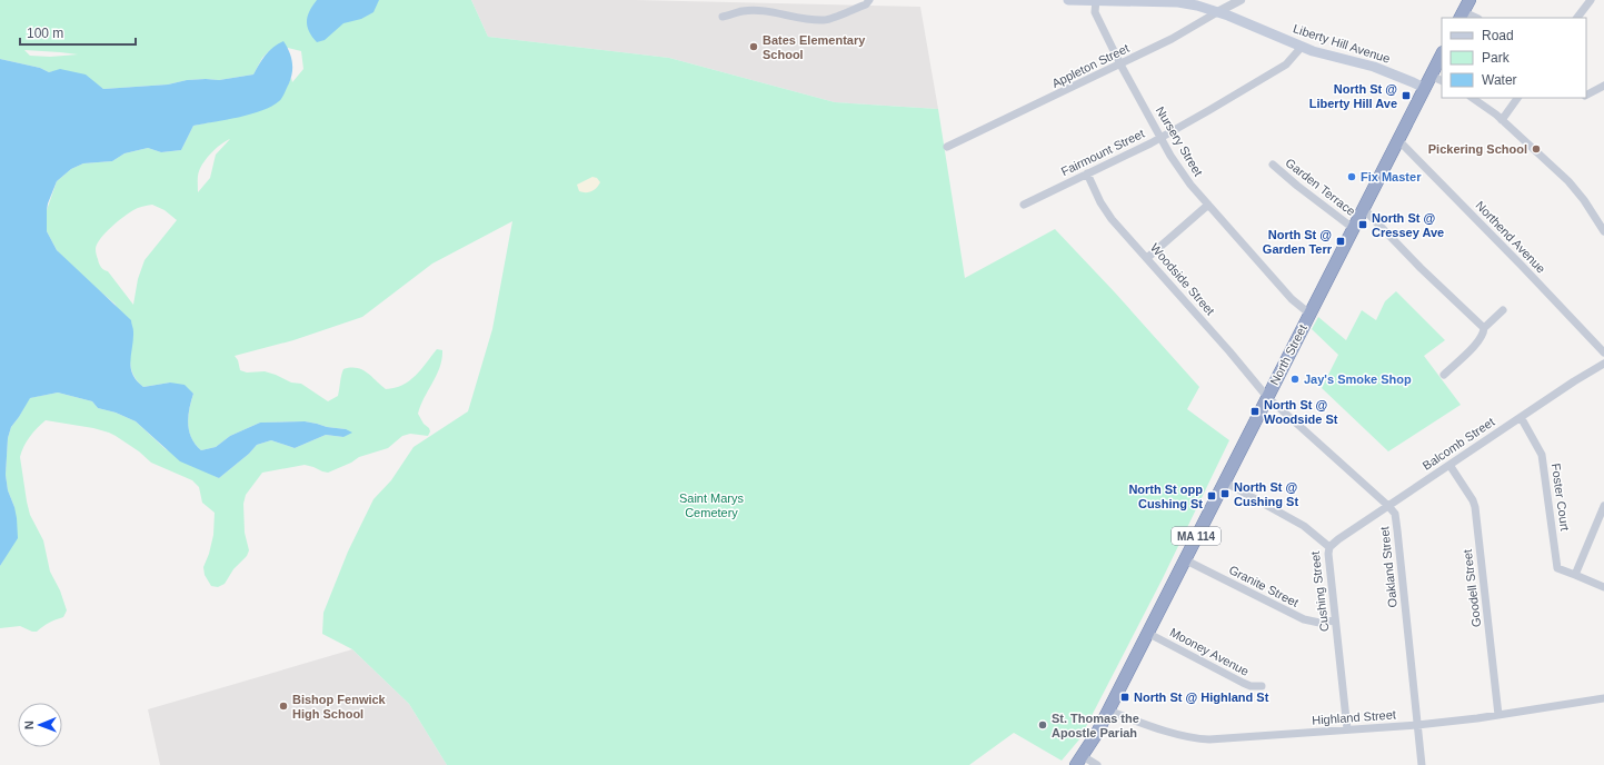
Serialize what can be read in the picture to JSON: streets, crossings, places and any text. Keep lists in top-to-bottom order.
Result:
{
  "streets": {
    "highway": ["North Street", "MA 114"],
    "main road": ["Liberty Hill Avenue"],
    "street": [
      "Appleton Street",
      "Nursery Street",
      "Fairmount Street",
      "Garden Terrace",
      "Northend Avenue",
      "Woodside Street",
      "Balcomb Street",
      "Foster Court",
      "Oakland Street",
      "Granite Street",
      "Goodell Street",
      "Cushing Street",
      "Mooney Avenue",
      "Highland Street"
    ]
  },
  "crossings": [
    ["Liberty Hill Avenue", "Appleton Street"],
    ["Liberty Hill Avenue", "Nursery Street"],
    ["Liberty Hill Avenue", "Fairmount Street"],
    ["Liberty Hill Avenue", "North Street"],
    ["Appleton Street", "Nursery Street"],
    ["Nursery Street", "Fairmount Street"],
    ["Nursery Street", "North Street"],
    ["Fairmount Street", "Woodside Street"],
    ["Garden Terrace", "North Street"],
    ["Northend Avenue", "North Street"],
    ["Woodside Street", "North Street"],
    ["Woodside Street", "Oakland Street"],
    ["North Street", "Oakland Street"],
    ["North Street", "Granite Street"],
    ["North Street", "Cushing Street"],
    ["North Street", "Mooney Avenue"],
    ["North Street", "Highland Street"],
    ["Balcomb Street", "Foster Court"],
    ["Balcomb Street", "Oakland Street"],
    ["Balcomb Street", "Goodell Street"],
    ["Balcomb Street", "Cushing Street"],
    ["Oakland Street", "Highland Street"],
    ["Granite Street", "Cushing Street"],
    ["Goodell Street", "Highland Street"],
    ["Cushing Street", "Highland Street"]
  ],
  "parks": ["Saint Marys Cemetery"],
  "places": {
    "other": [
      "Bates Elementary School",
      "Pickering School",
      "Fix Master",
      "Jay's Smoke Shop",
      "Bishop Fenwick High School",
      "St. Thomas the Apostle Pariah"
    ],
    "transit": [
      "North St @ Liberty Hill Ave",
      "North St @ Cressey Ave",
      "North St @ Garden Terr",
      "North St @ Woodside St",
      "North St @ Cushing St",
      "North St opp Cushing St",
      "North St @ Highland St"
    ]
  },
  "legend": ["Road", "Park", "Water"],
  "scale_bar": "100 m",
  "north": "left"
}
